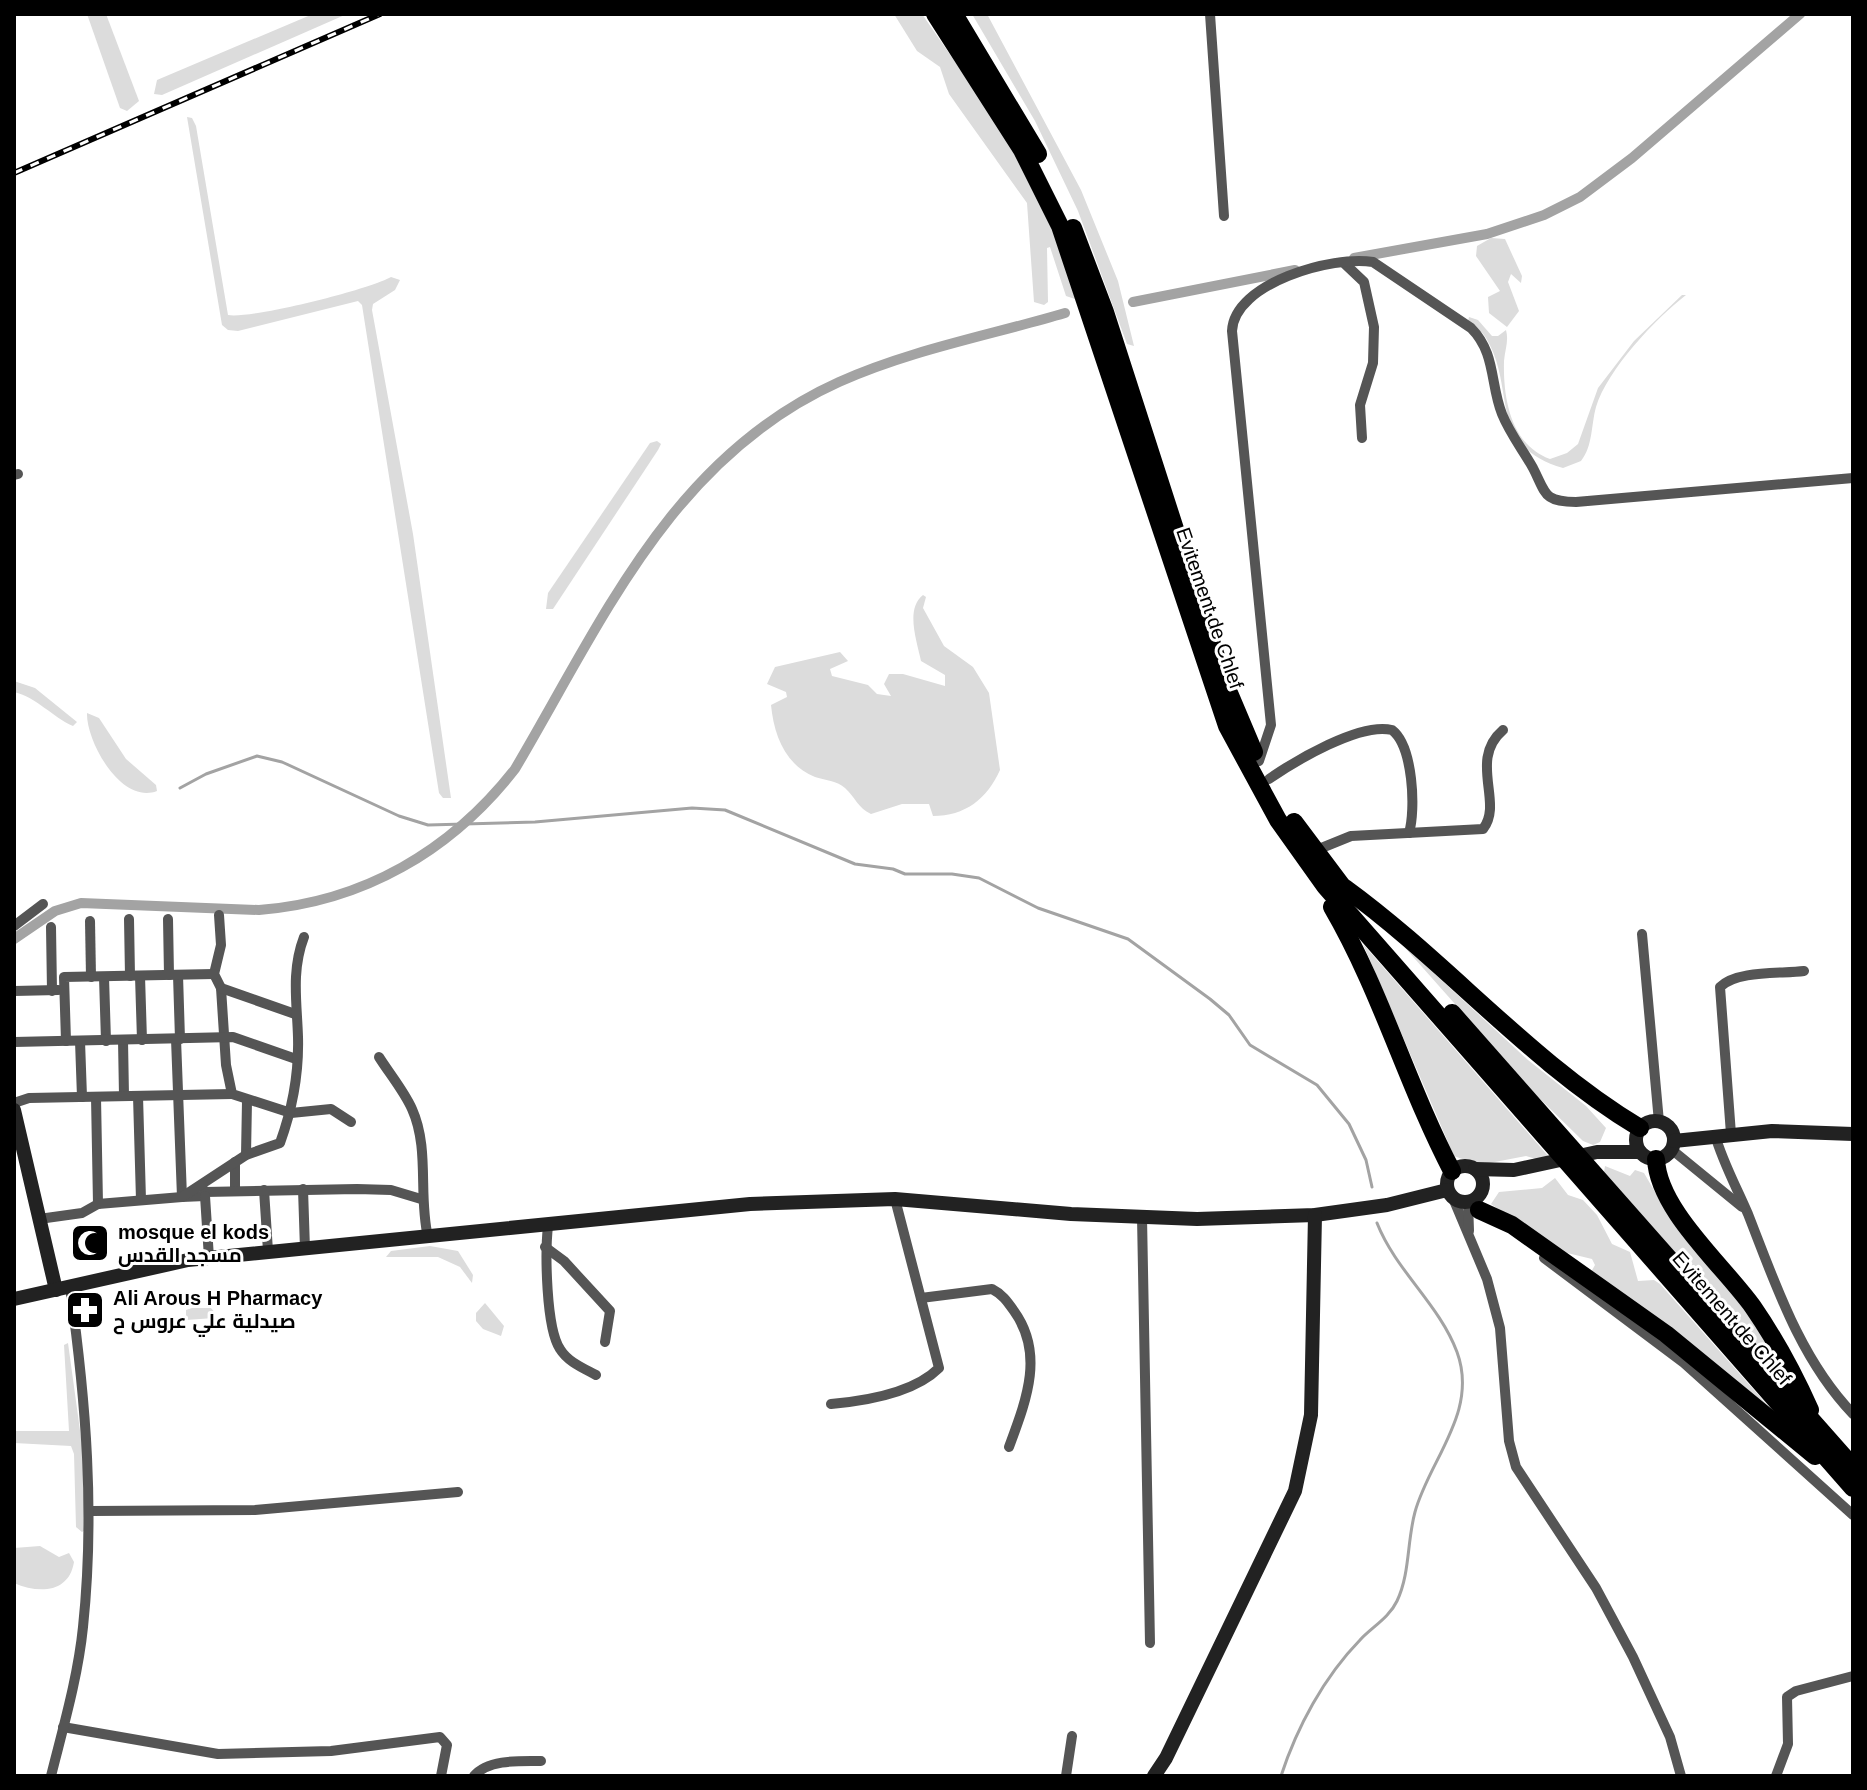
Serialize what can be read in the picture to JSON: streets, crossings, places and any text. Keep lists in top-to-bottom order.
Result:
{
  "streets": {
    "highway": ["Evitement de Chlef"]
  },
  "places": {
    "mosque": ["mosque el kods مسجد القدس"],
    "pharmacy": ["Ali Arous H Pharmacy صيدلية علي عروس ح"]
  }
}
